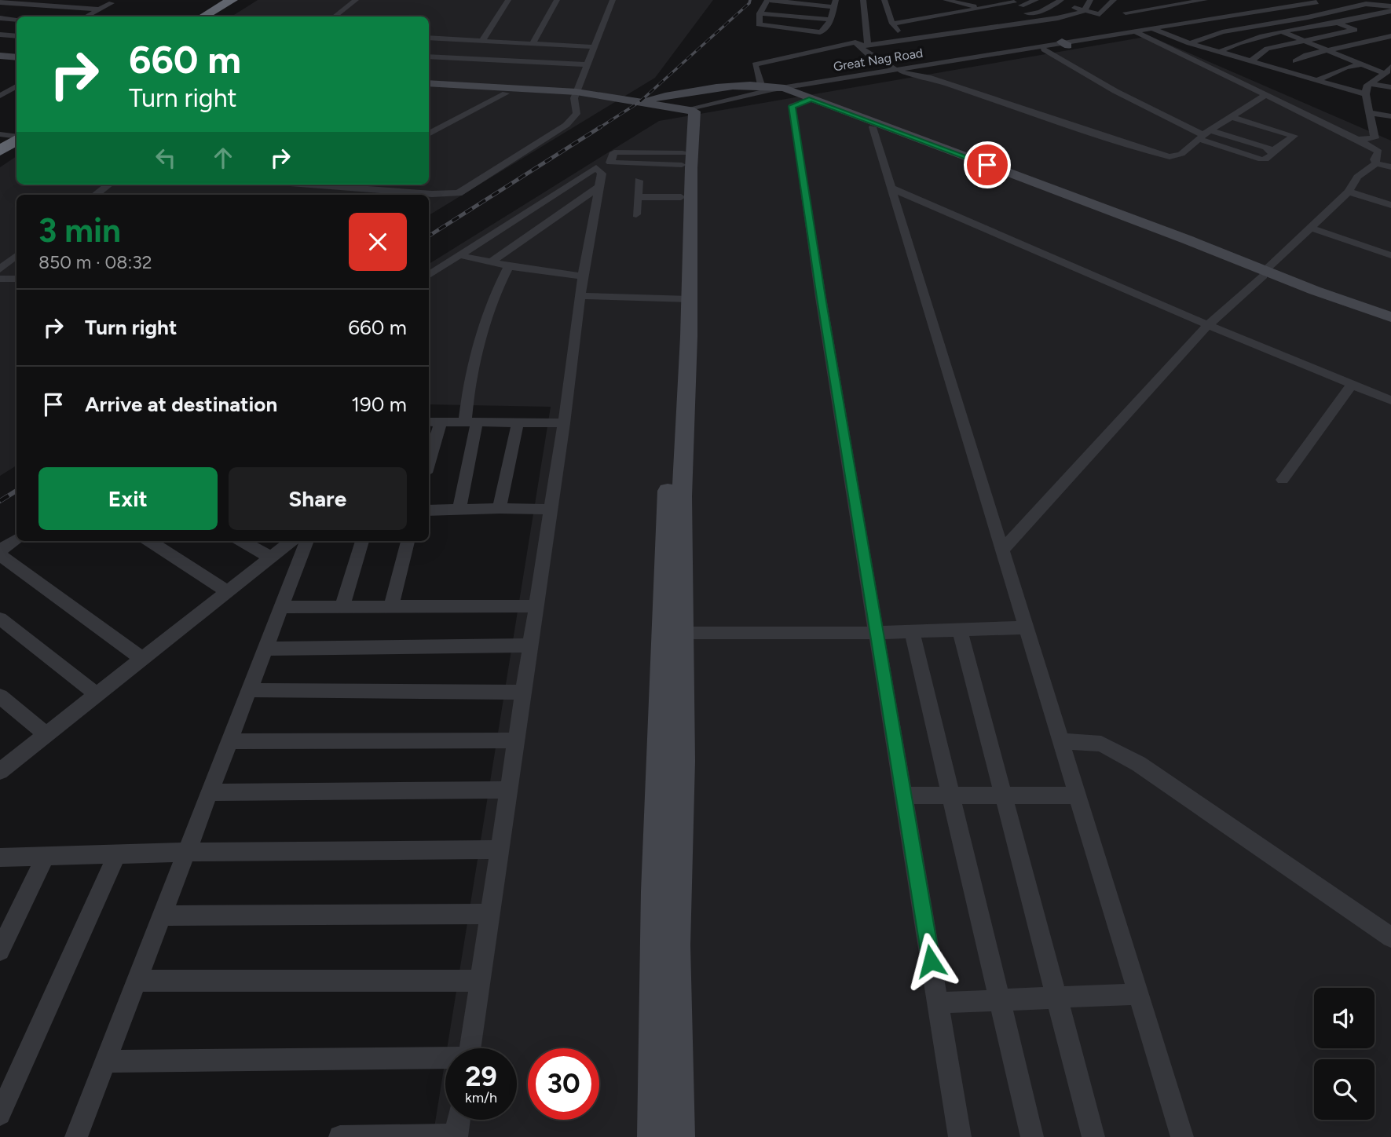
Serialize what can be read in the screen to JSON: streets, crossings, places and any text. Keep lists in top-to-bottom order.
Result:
{
  "streets": {
    "street": ["Great Nag Road"]
  },
  "page": {
    "turn": ["660 m", "Turn right"],
    "heading": ["3 min", "850 m · 08:32"],
    "list": [
      {
        "name": "Turn right",
        "value": "660 m"
      },
      {
        "name": "Arrive at destination",
        "value": "190 m"
      }
    ],
    "buttons": ["Exit", "Share"],
    "speed": "29 km/h",
    "limit": "30"
  }
}
